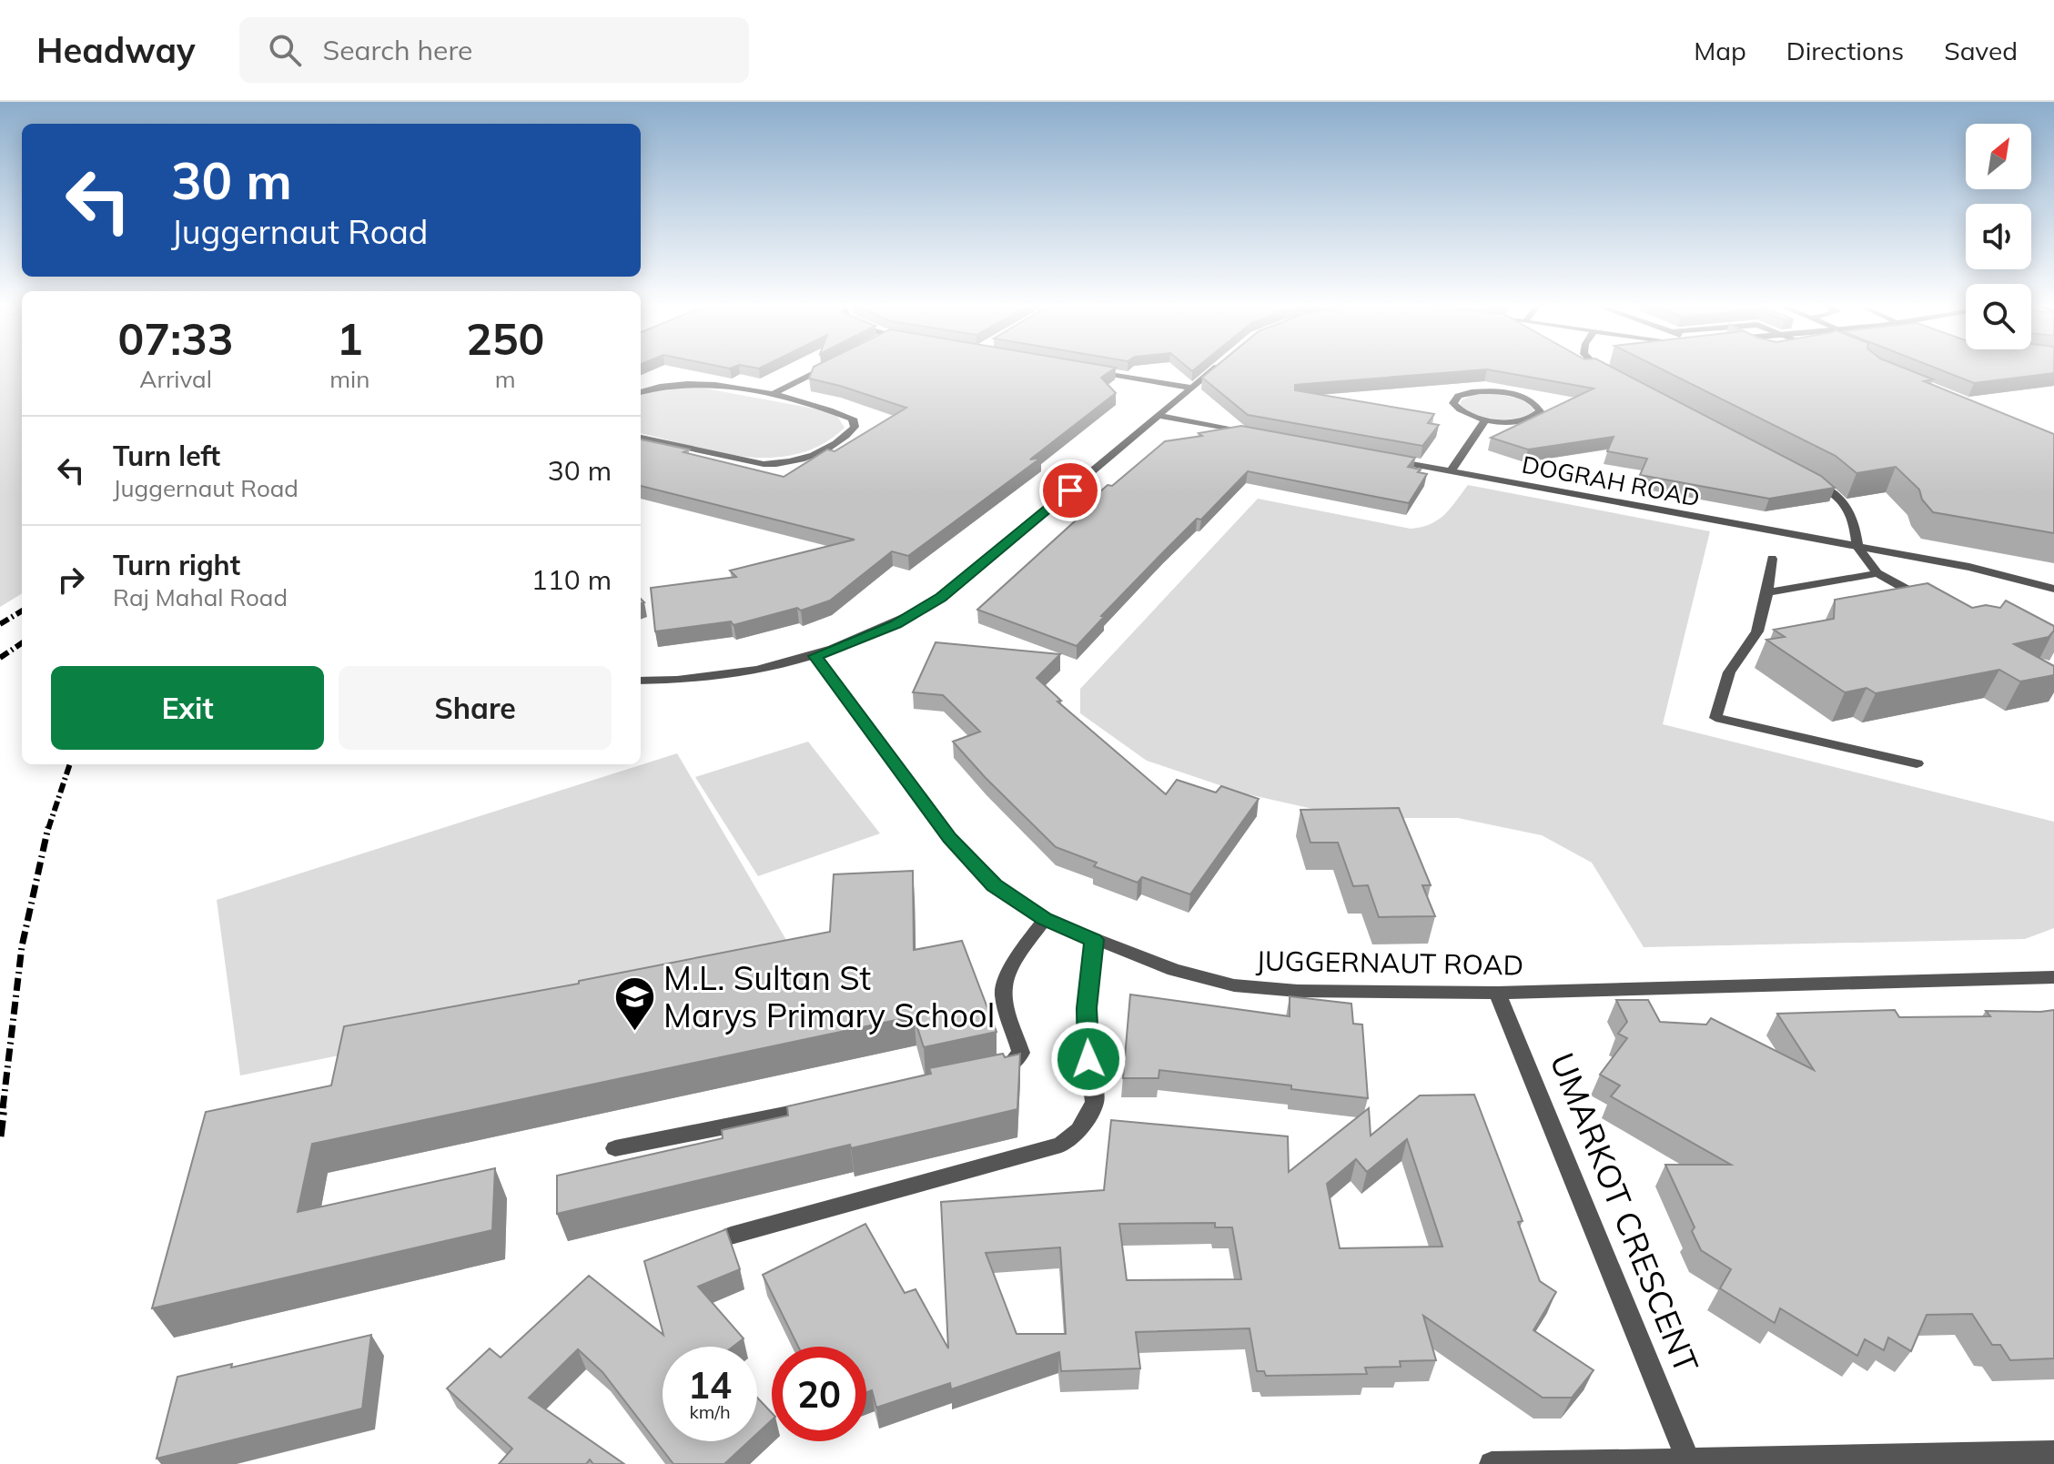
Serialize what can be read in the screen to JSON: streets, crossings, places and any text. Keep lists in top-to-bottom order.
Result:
{
  "streets": {
    "street": ["DOGRAH ROAD", "JUGGERNAUT ROAD", "UMARKOT CRESCENT"]
  },
  "crossings": [
    ["JUGGERNAUT ROAD", "UMARKOT CRESCENT"]
  ],
  "places": {
    "school or university": ["M.L. Sultan St Marys Primary School"]
  },
  "north": "top right",
  "page": {
    "header": "Headway",
    "search": "Search here",
    "nav": ["Map", "Directions", "Saved"],
    "turn": ["30 m", "Juggernaut Road"],
    "eta": [
      "07:33",
      "Arrival",
      "1",
      "min",
      "250",
      "m"
    ],
    "list": [
      {
        "name": "Turn left",
        "note": "Juggernaut Road",
        "value": "30 m"
      },
      {
        "name": "Turn right",
        "note": "Raj Mahal Road",
        "value": "110 m"
      }
    ],
    "buttons": ["Exit", "Share"],
    "speed": "14 km/h",
    "limit": "20"
  }
}
